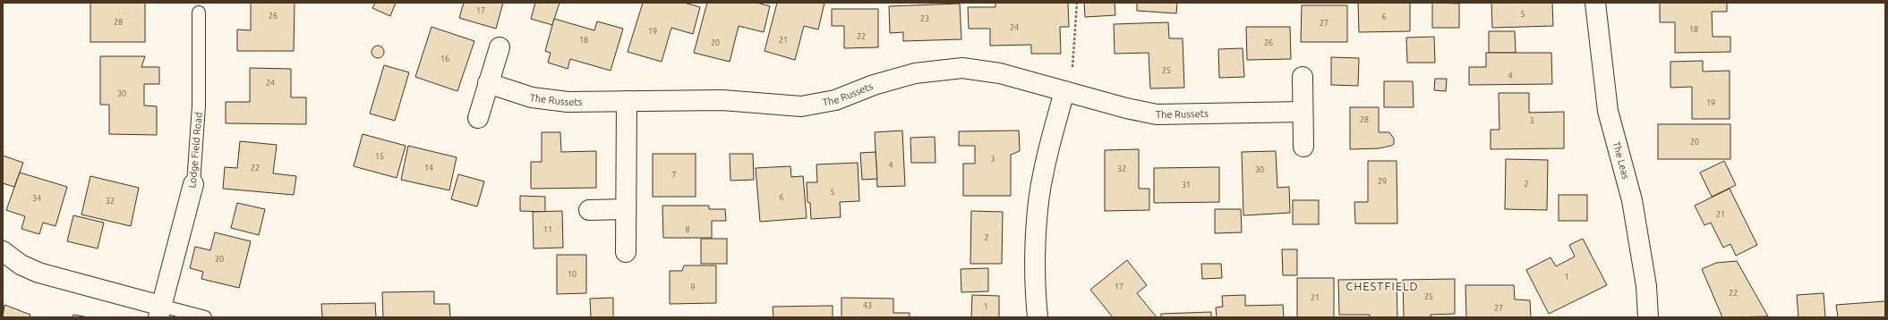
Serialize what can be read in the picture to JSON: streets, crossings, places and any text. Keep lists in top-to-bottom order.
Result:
{
  "streets": {
    "street": ["The Russets", "Lodge Field Road", "The Leas"]
  },
  "districts": ["CHESTFIELD"],
  "house_numbers": [
    "17",
    "5",
    "26",
    "6",
    "23",
    "28",
    "27",
    "24",
    "18",
    "19",
    "22",
    "18",
    "21",
    "20",
    "26",
    "16",
    "25",
    "4",
    "24",
    "30",
    "19",
    "28",
    "3",
    "20",
    "15",
    "3",
    "4",
    "22",
    "14",
    "32",
    "30",
    "7",
    "29",
    "2",
    "31",
    "5",
    "6",
    "34",
    "32",
    "21",
    "11",
    "8",
    "2",
    "20",
    "10",
    "1",
    "9",
    "17",
    "22",
    "25",
    "21",
    "43",
    "1",
    "27"
  ]
}
